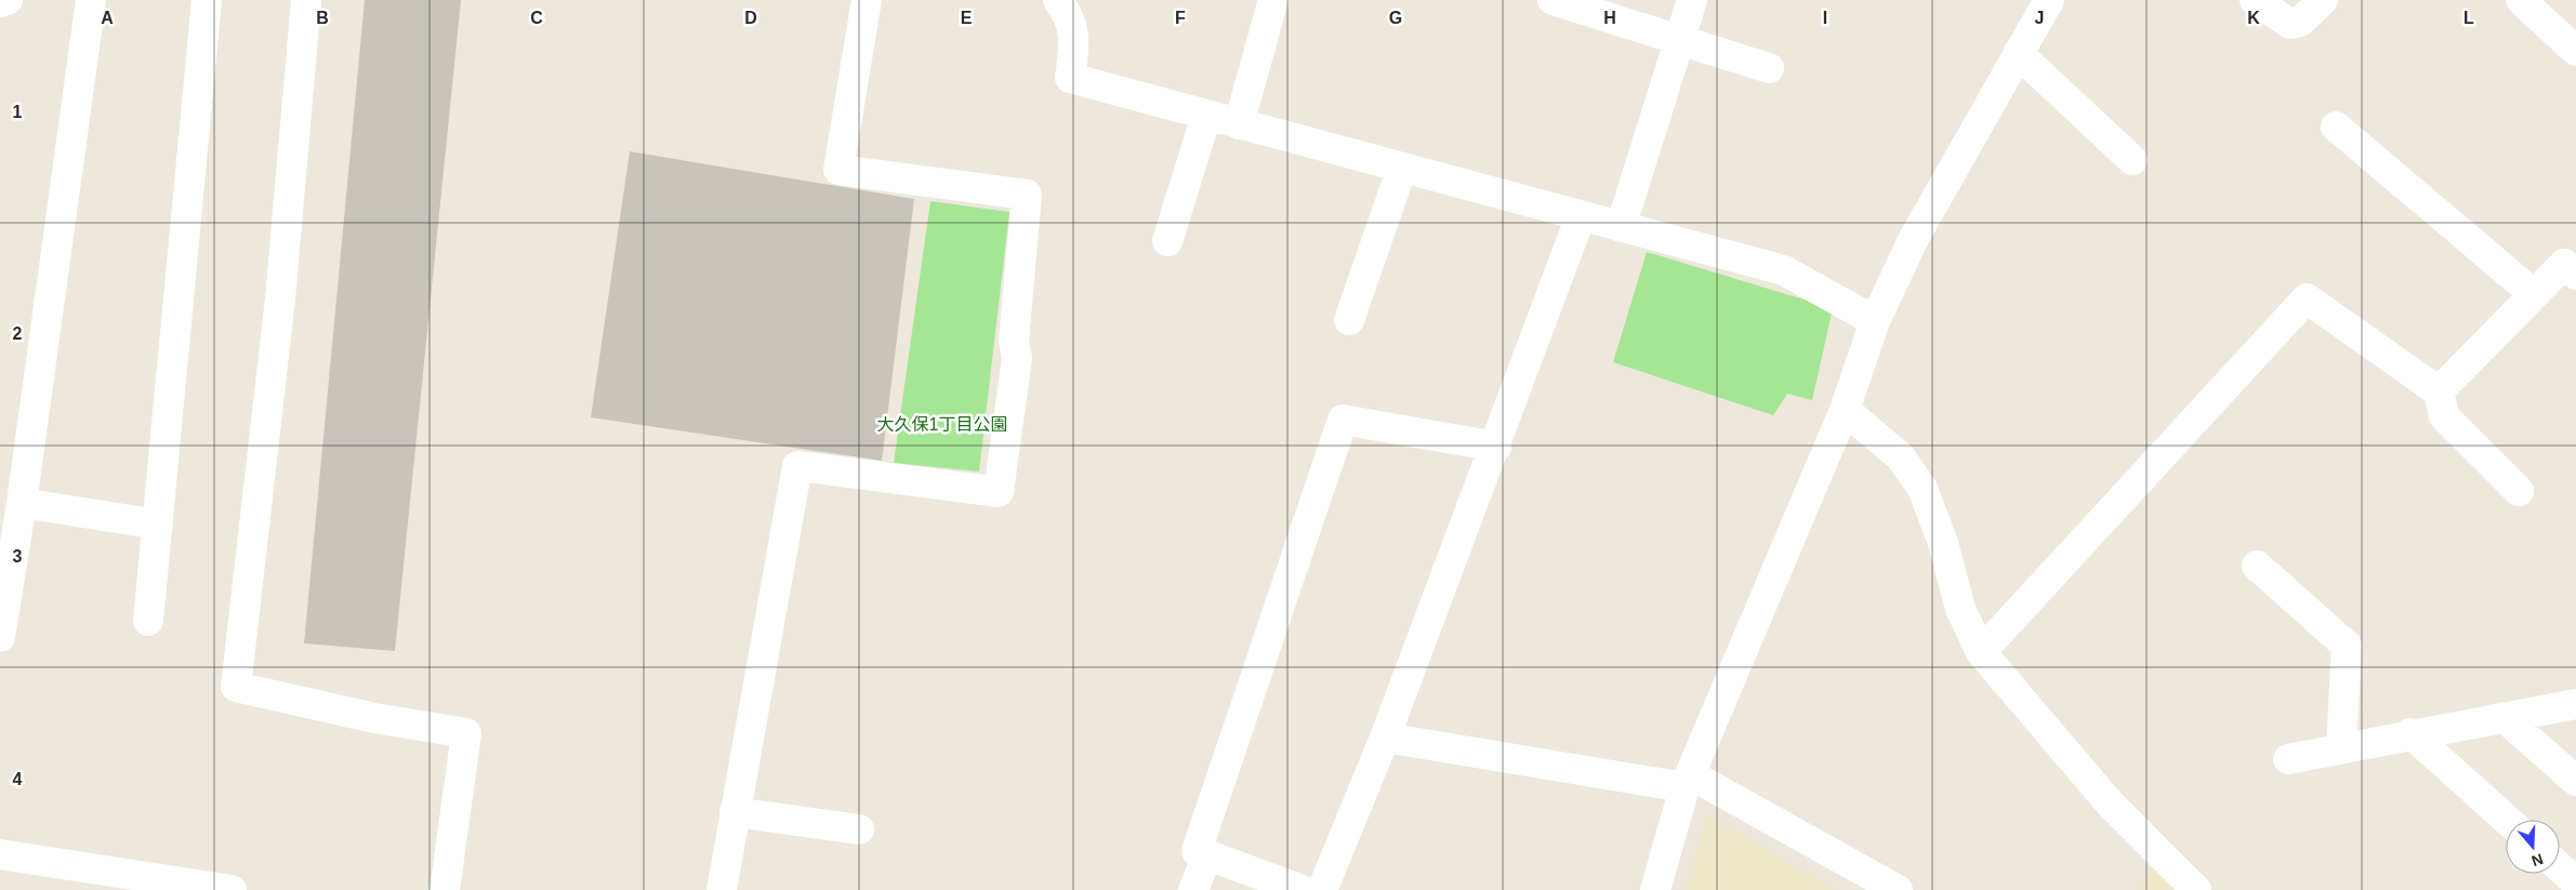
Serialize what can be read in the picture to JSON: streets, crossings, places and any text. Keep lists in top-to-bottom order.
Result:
{
  "parks": ["大久保1丁目公園"],
  "north": "bottom",
  "grid": {
    "columns": [
      "A",
      "B",
      "C",
      "D",
      "E",
      "F",
      "G",
      "H",
      "I",
      "J",
      "K",
      "L"
    ],
    "rows": [
      "1",
      "2",
      "3",
      "4"
    ]
  }
}
